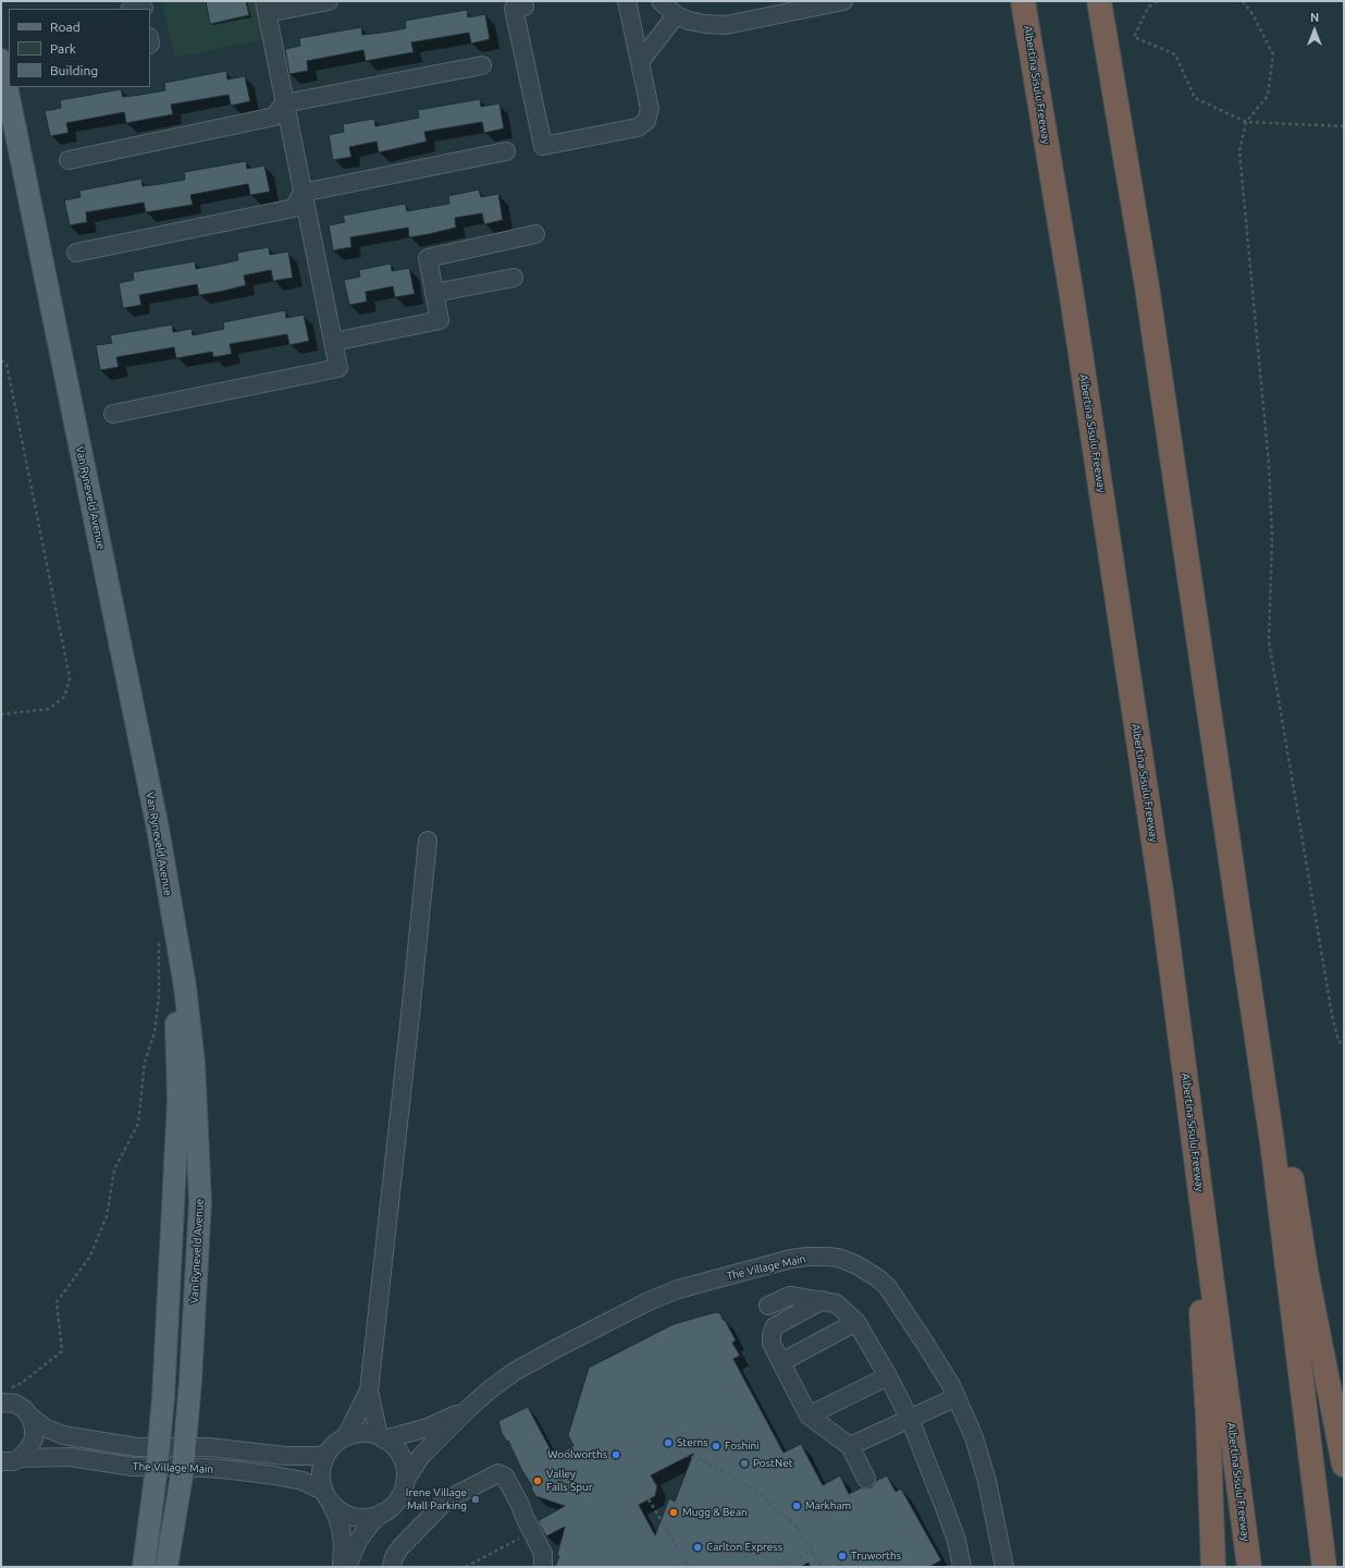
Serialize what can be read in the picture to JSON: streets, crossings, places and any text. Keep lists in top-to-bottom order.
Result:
{
  "streets": {
    "highway": ["Albertina Sisulu Freeway"],
    "main road": ["Van Ryneveld Avenue"],
    "street": ["The Village Main"]
  },
  "crossings": [
    ["Van Ryneveld Avenue", "The Village Main"]
  ],
  "places": [
    "Sterns",
    "Foshini",
    "Woolworths",
    "PostNet",
    "Valley Falls Spur",
    "Irene Village Mall Parking",
    "Markham",
    "Mugg & Bean",
    "Carlton Express",
    "Truworths"
  ],
  "legend": ["Road", "Park", "Building"],
  "north": "top"
}
